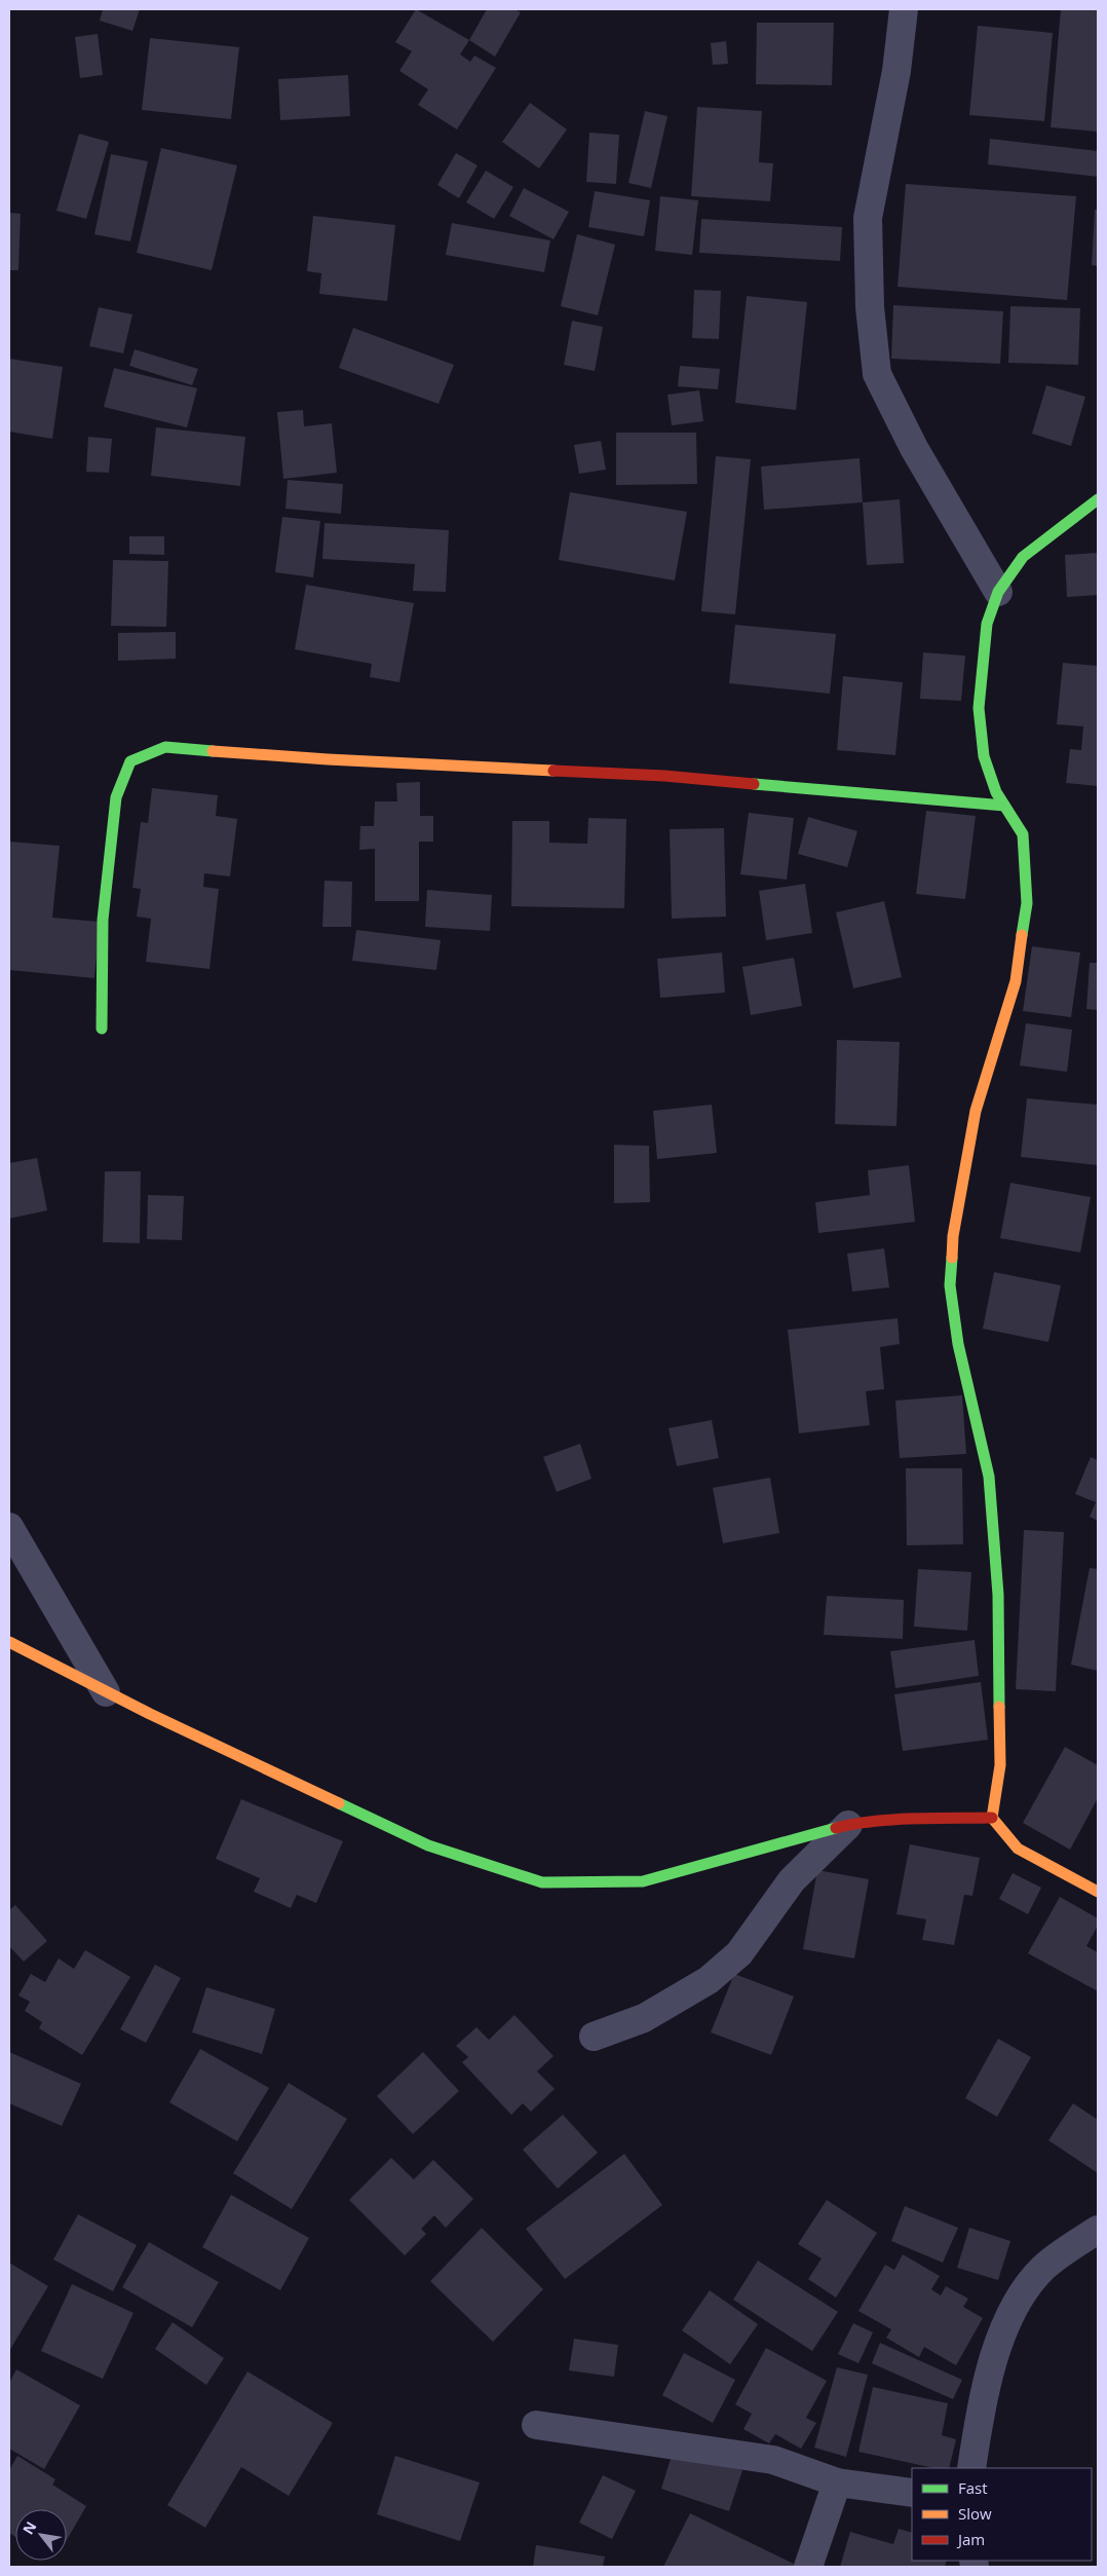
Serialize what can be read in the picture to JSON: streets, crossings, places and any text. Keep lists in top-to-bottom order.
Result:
{
  "legend": ["Fast", "Slow", "Jam"],
  "north": "top left"
}
